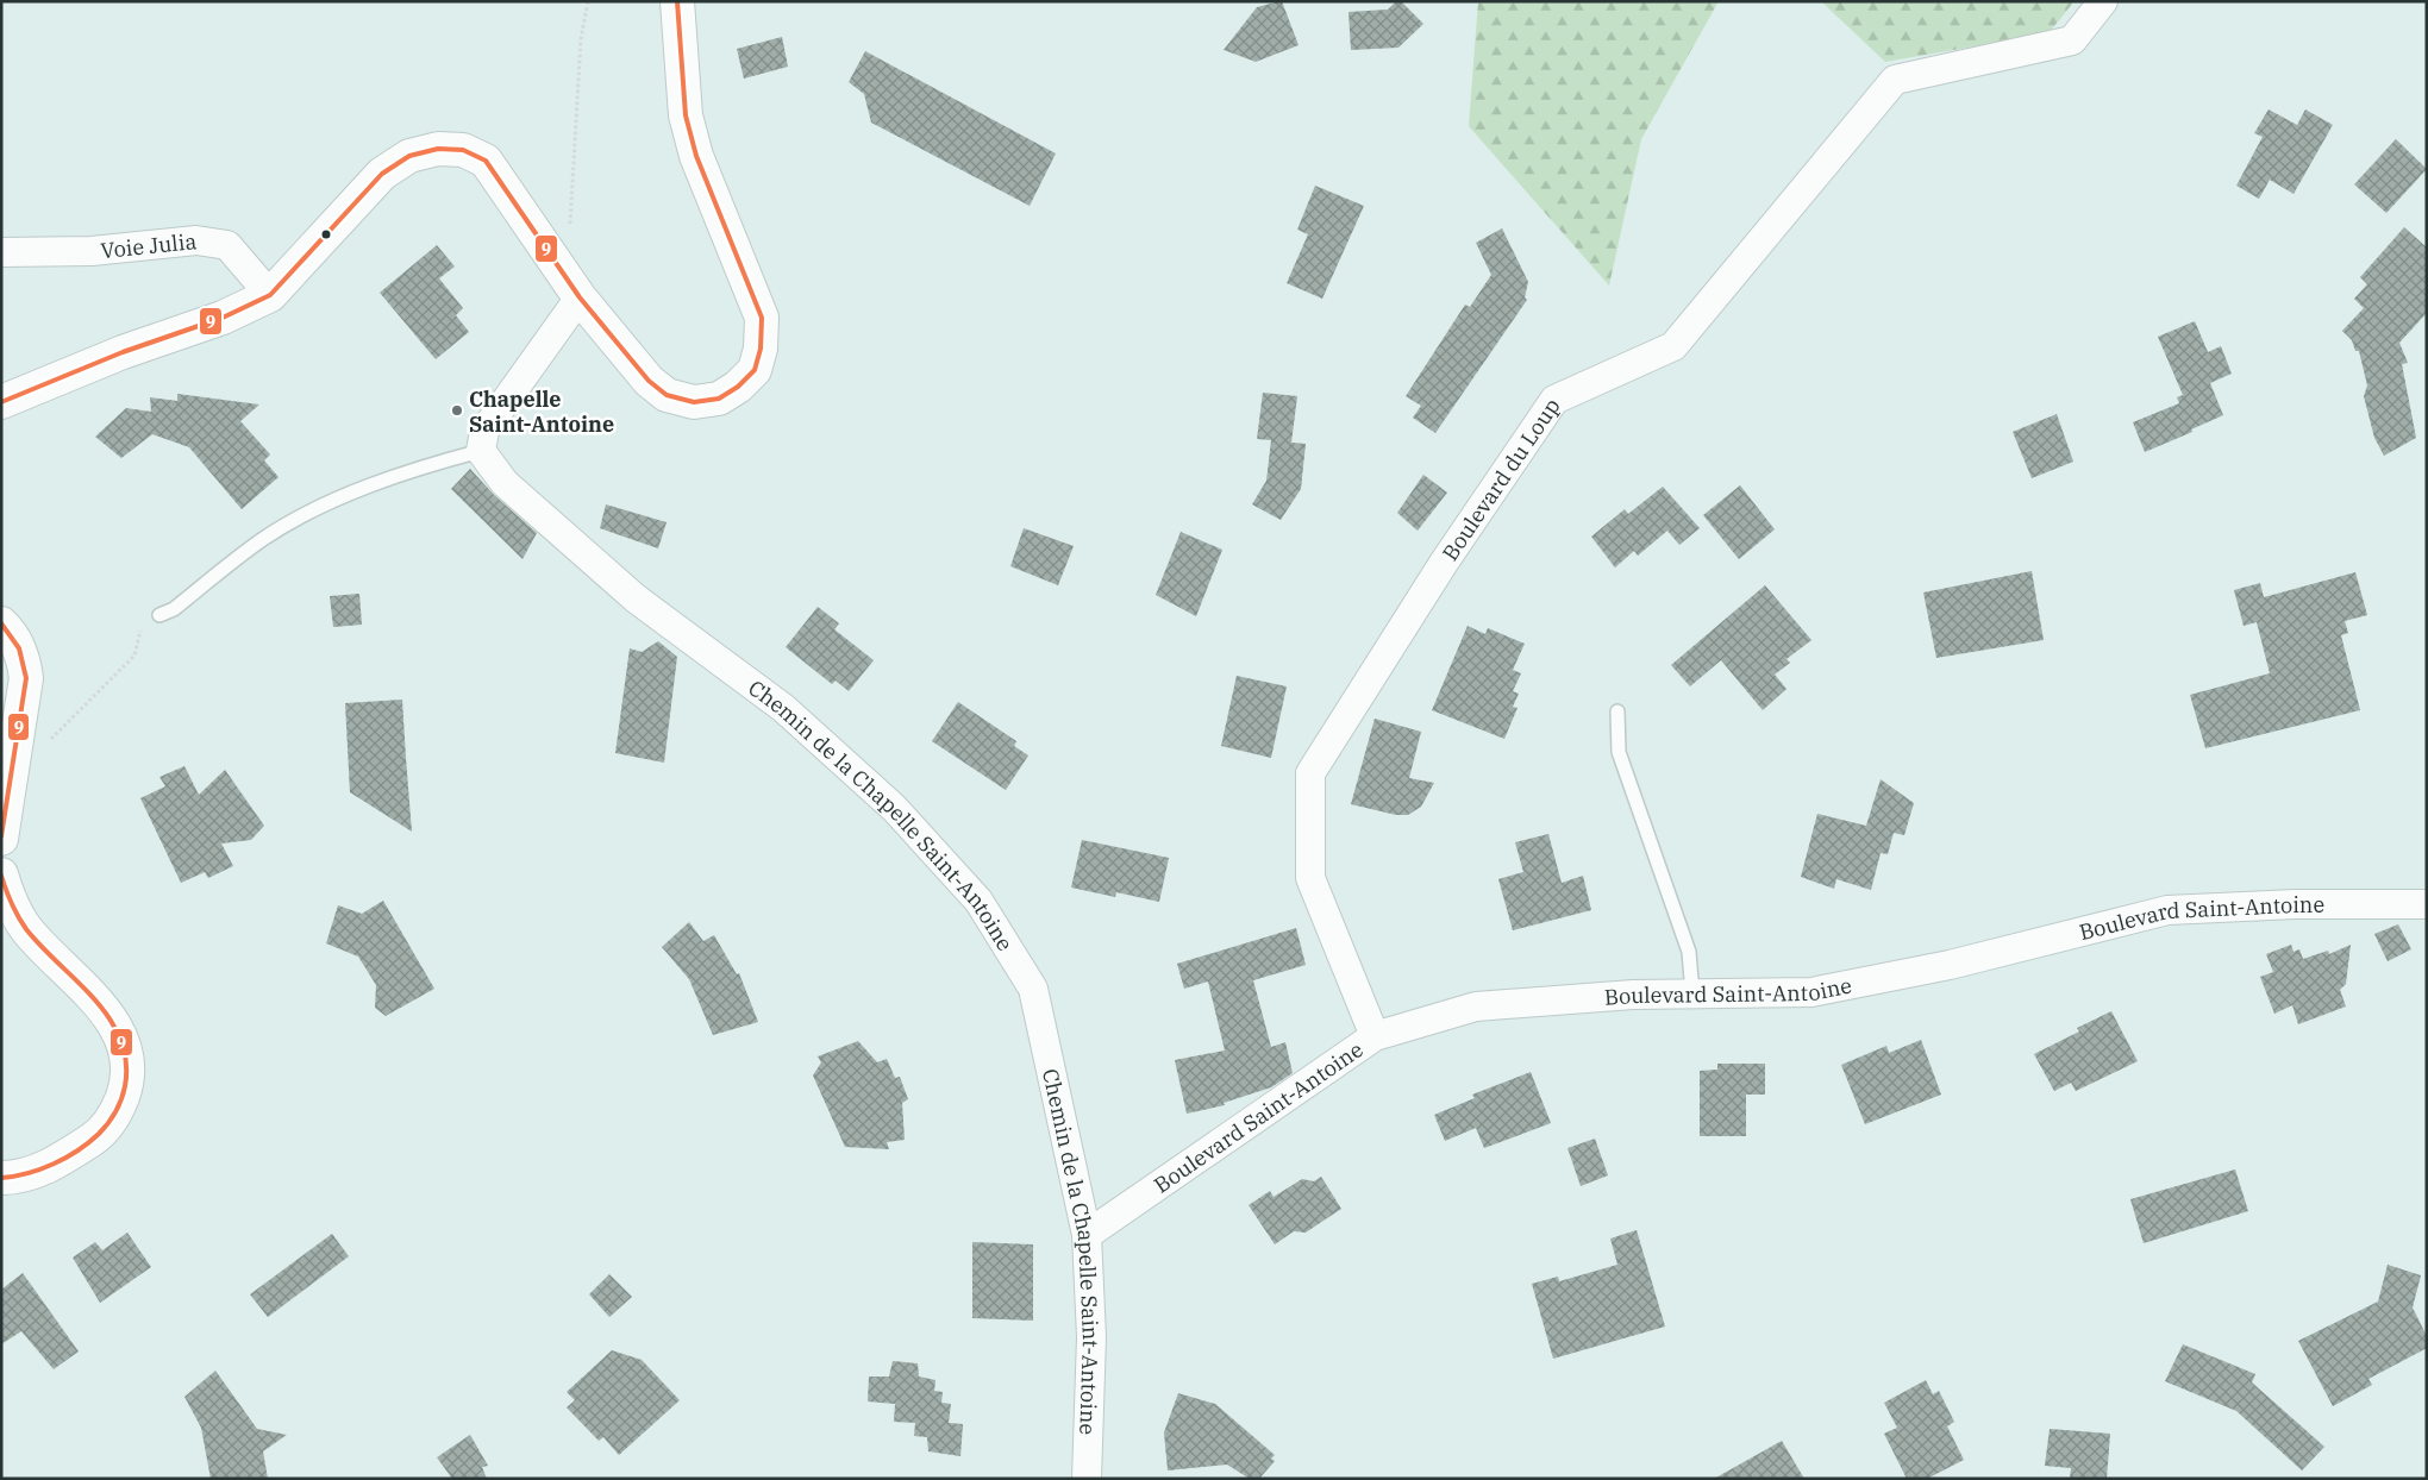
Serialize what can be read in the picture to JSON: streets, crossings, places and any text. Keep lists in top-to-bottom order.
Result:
{
  "streets": {
    "street": [
      "Voie Julia",
      "Boulevard du Loup",
      "Chemin de la Chapelle Saint-Antoine",
      "Boulevard Saint-Antoine"
    ]
  },
  "crossings": [
    ["Boulevard du Loup", "Boulevard Saint-Antoine"],
    ["Chemin de la Chapelle Saint-Antoine", "Boulevard Saint-Antoine"]
  ],
  "places": ["Chapelle Saint-Antoine"],
  "lines": ["transit line 9"]
}
